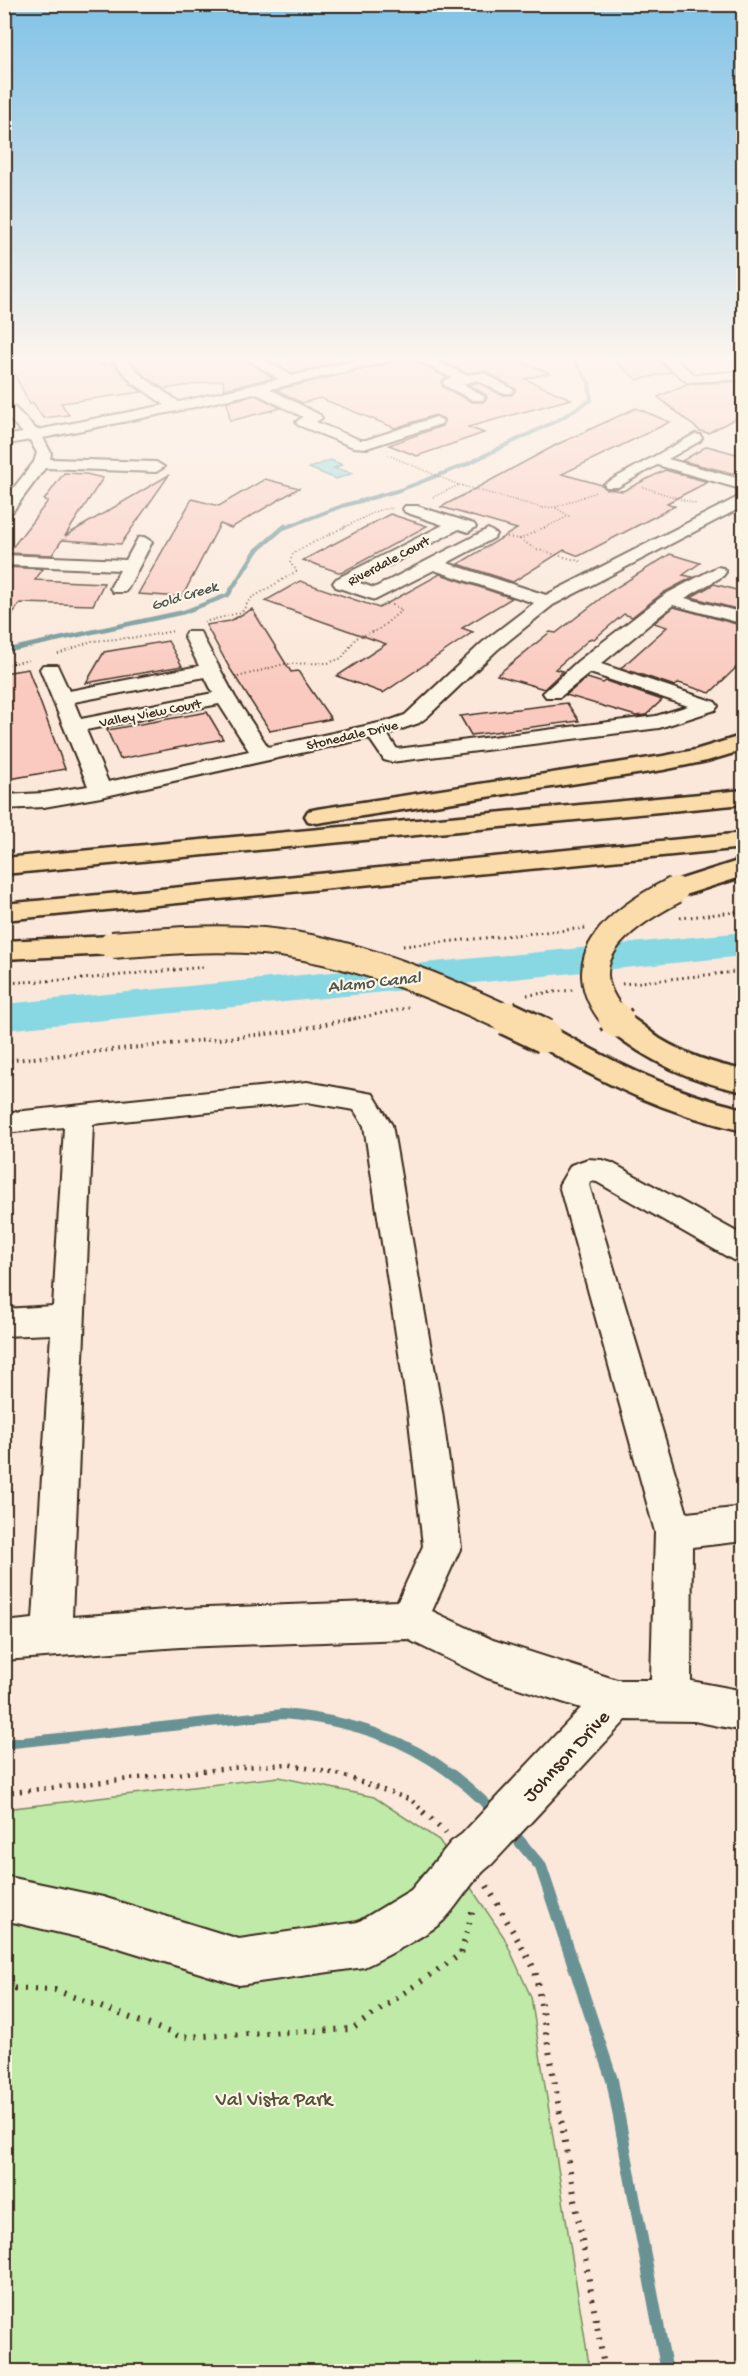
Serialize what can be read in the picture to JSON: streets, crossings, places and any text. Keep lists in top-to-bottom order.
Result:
{
  "streets": {
    "street": [
      "Riverdale Court",
      "Valley View Court",
      "Stonedale Drive",
      "Johnson Drive"
    ]
  },
  "crossings": [
    ["Riverdale Court", "Stonedale Drive"],
    ["Valley View Court", "Stonedale Drive"]
  ],
  "water": ["Gold Creek", "Alamo Canal"],
  "parks": ["Val Vista Park"]
}
